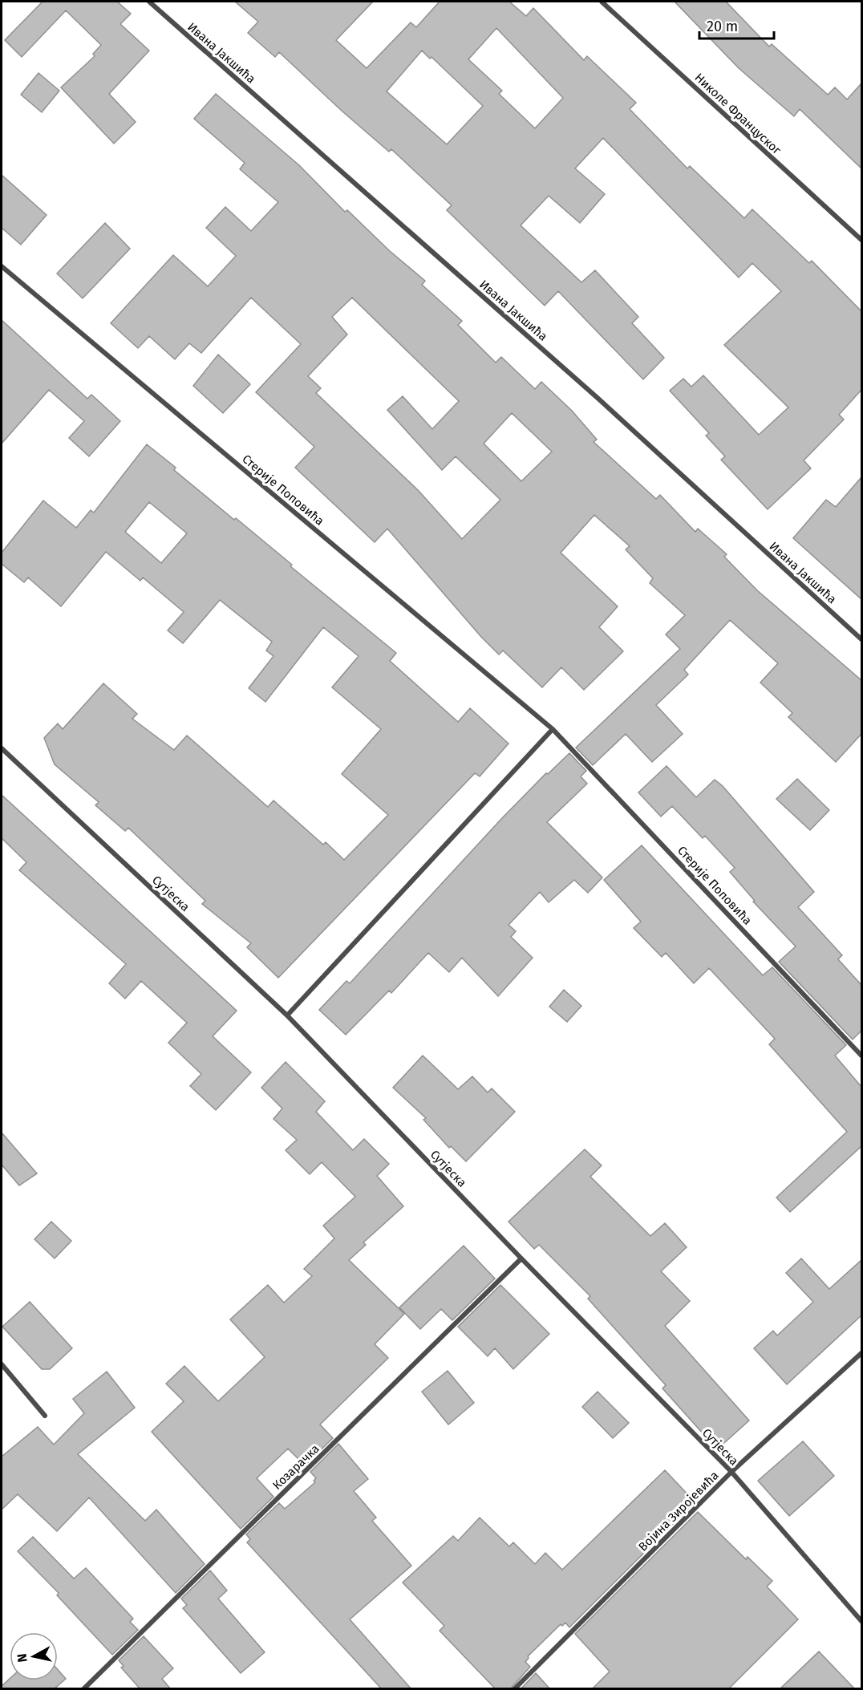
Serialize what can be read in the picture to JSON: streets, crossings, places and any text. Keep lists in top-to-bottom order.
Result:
{
  "streets": {
    "street": [
      "Ивана Јакшића",
      "Николе Француског",
      "Стерије Поповића",
      "Сутјеска",
      "Козарачка",
      "Војина Зиројевића"
    ]
  },
  "crossings": [
    ["Сутјеска", "Козарачка"],
    ["Сутјеска", "Војина Зиројевића"]
  ],
  "scale_bar": "20 m",
  "north": "left"
}
